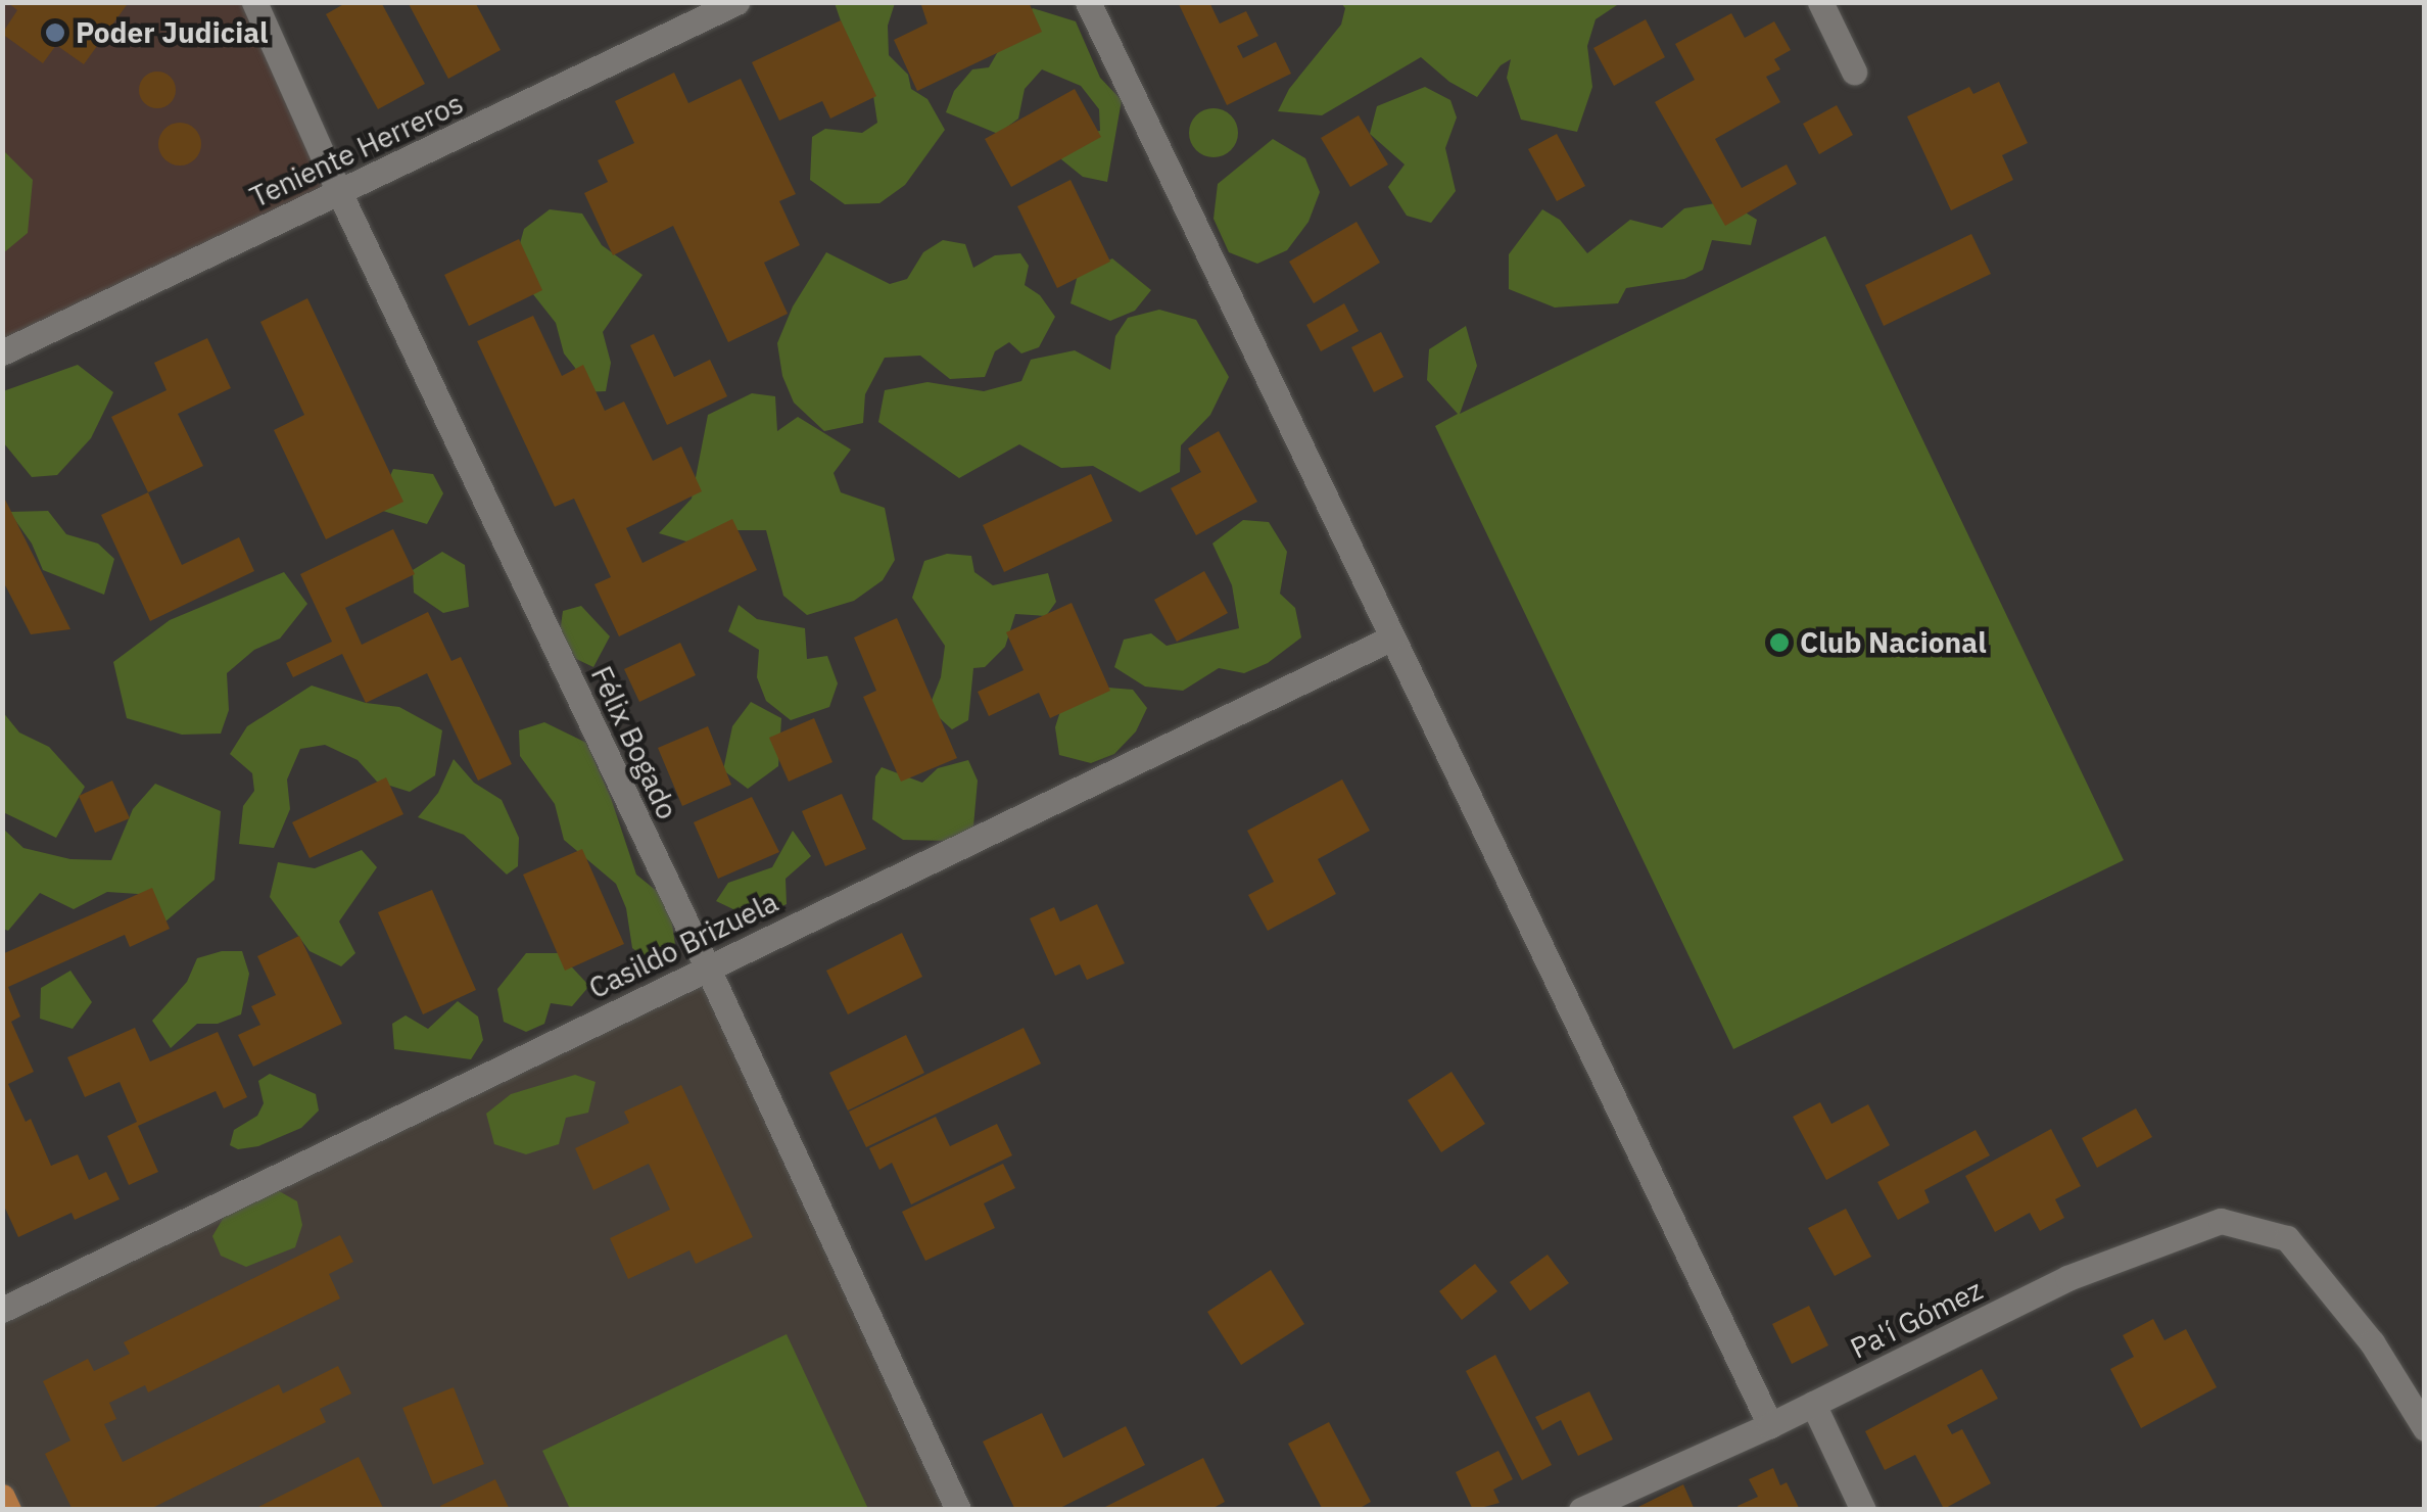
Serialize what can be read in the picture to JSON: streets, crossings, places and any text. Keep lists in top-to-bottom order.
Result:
{
  "streets": {
    "street": [
      "Teniente Herreros",
      "Félix Bogado",
      "Casildo Brizuela",
      "Pa'í Gómez"
    ]
  },
  "crossings": [
    ["Teniente Herreros", "Félix Bogado"],
    ["Félix Bogado", "Casildo Brizuela"]
  ],
  "places": ["Poder Judicial", "Club Nacional"]
}
